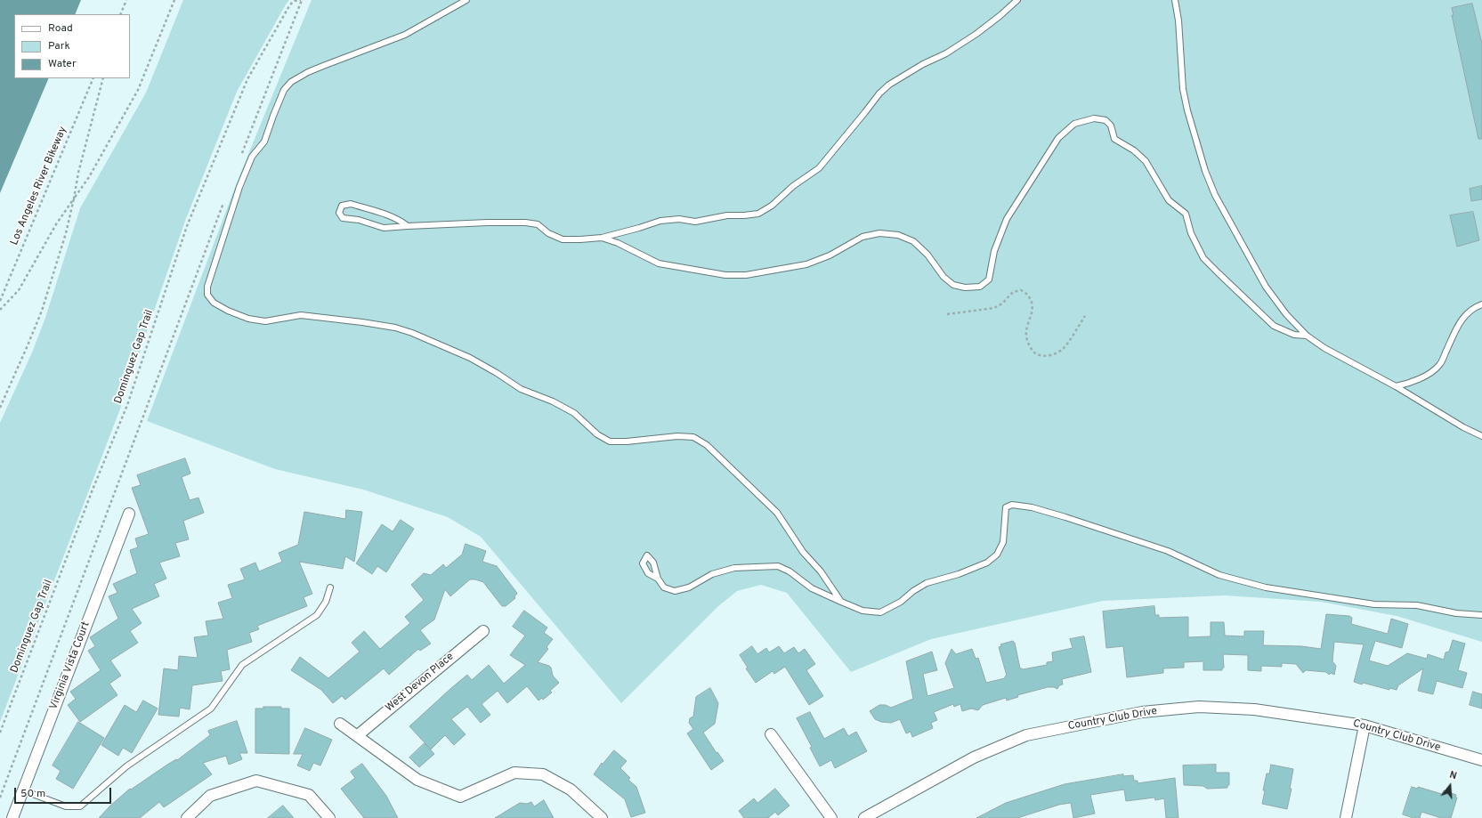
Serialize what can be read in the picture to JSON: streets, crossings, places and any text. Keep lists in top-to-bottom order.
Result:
{
  "streets": {
    "street": ["Virginia Vista Court", "West Devon Place", "Country Club Drive"],
    "path": ["Los Angeles River Bikeway", "Dominguez Gap Trail"]
  },
  "legend": ["Road", "Park", "Water"],
  "scale_bar": "50 m",
  "north": "top"
}
